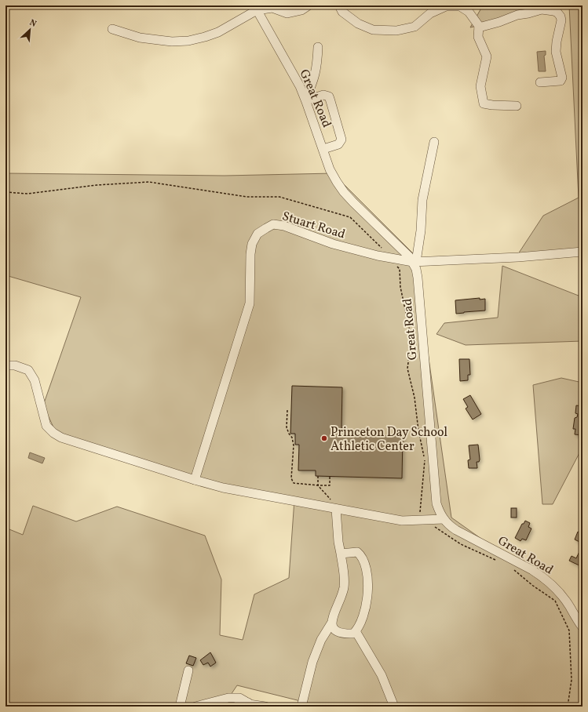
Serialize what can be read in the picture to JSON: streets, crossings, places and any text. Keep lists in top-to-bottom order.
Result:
{
  "streets": {
    "street": ["Great Road", "Stuart Road"]
  },
  "crossings": [
    ["Great Road", "Stuart Road"]
  ],
  "places": ["Princeton Day School Athletic Center"],
  "north": "top right"
}
